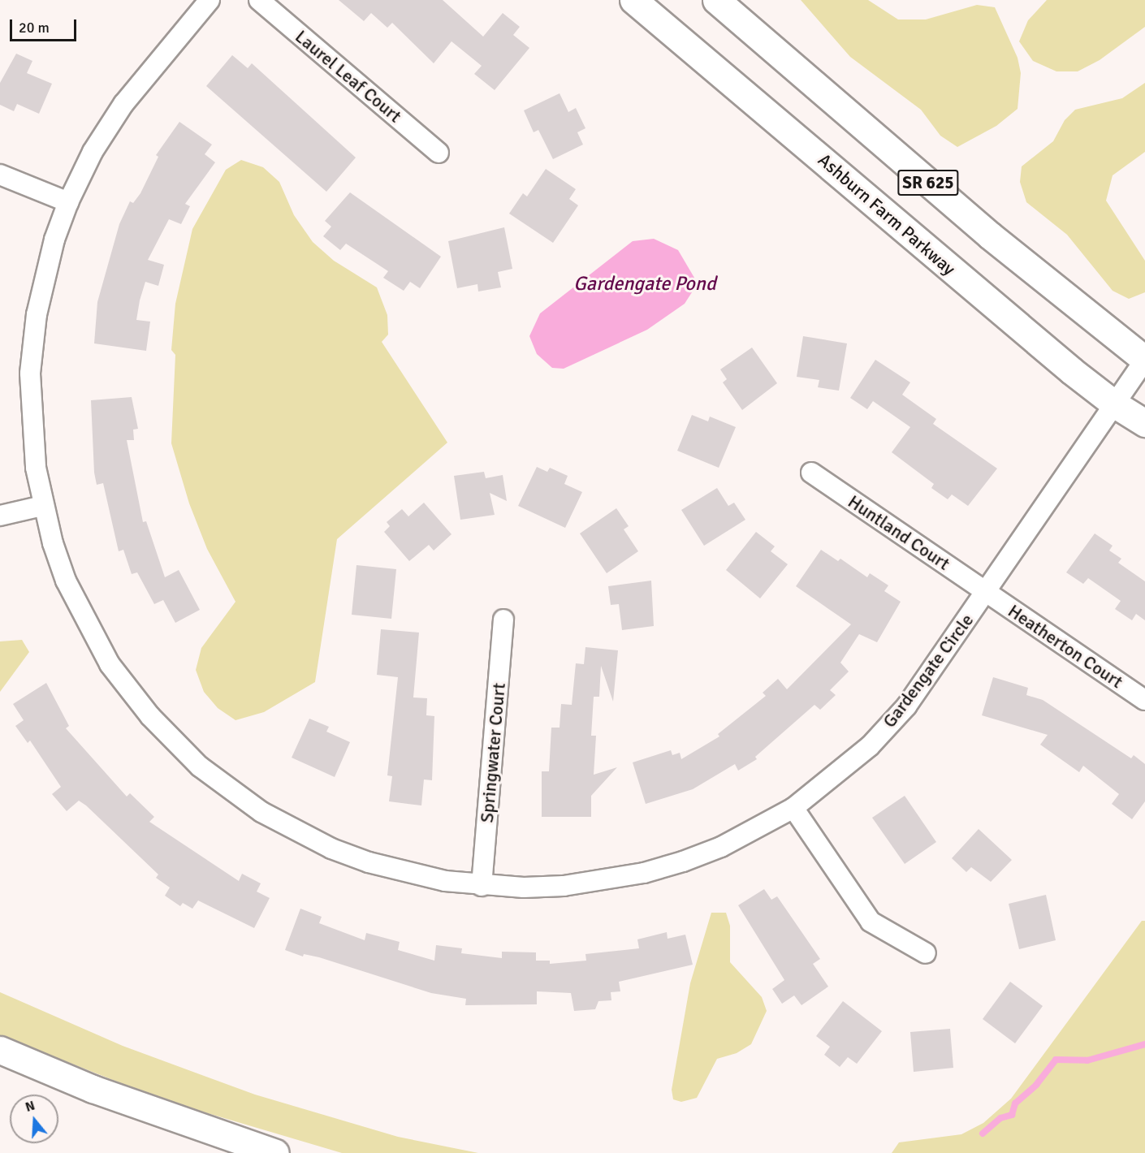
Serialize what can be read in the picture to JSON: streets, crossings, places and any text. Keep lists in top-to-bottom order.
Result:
{
  "streets": {
    "main road": ["SR 625", "Ashburn Farm Parkway"],
    "street": [
      "Laurel Leaf Court",
      "Huntland Court",
      "Heatherton Court",
      "Gardengate Circle",
      "Springwater Court"
    ]
  },
  "crossings": [
    ["SR 625", "Gardengate Circle"],
    ["Ashburn Farm Parkway", "Gardengate Circle"],
    ["Huntland Court", "Heatherton Court"],
    ["Huntland Court", "Gardengate Circle"],
    ["Heatherton Court", "Gardengate Circle"],
    ["Gardengate Circle", "Springwater Court"]
  ],
  "water": ["Gardengate Pond"],
  "scale_bar": "20 m",
  "north": "top"
}
